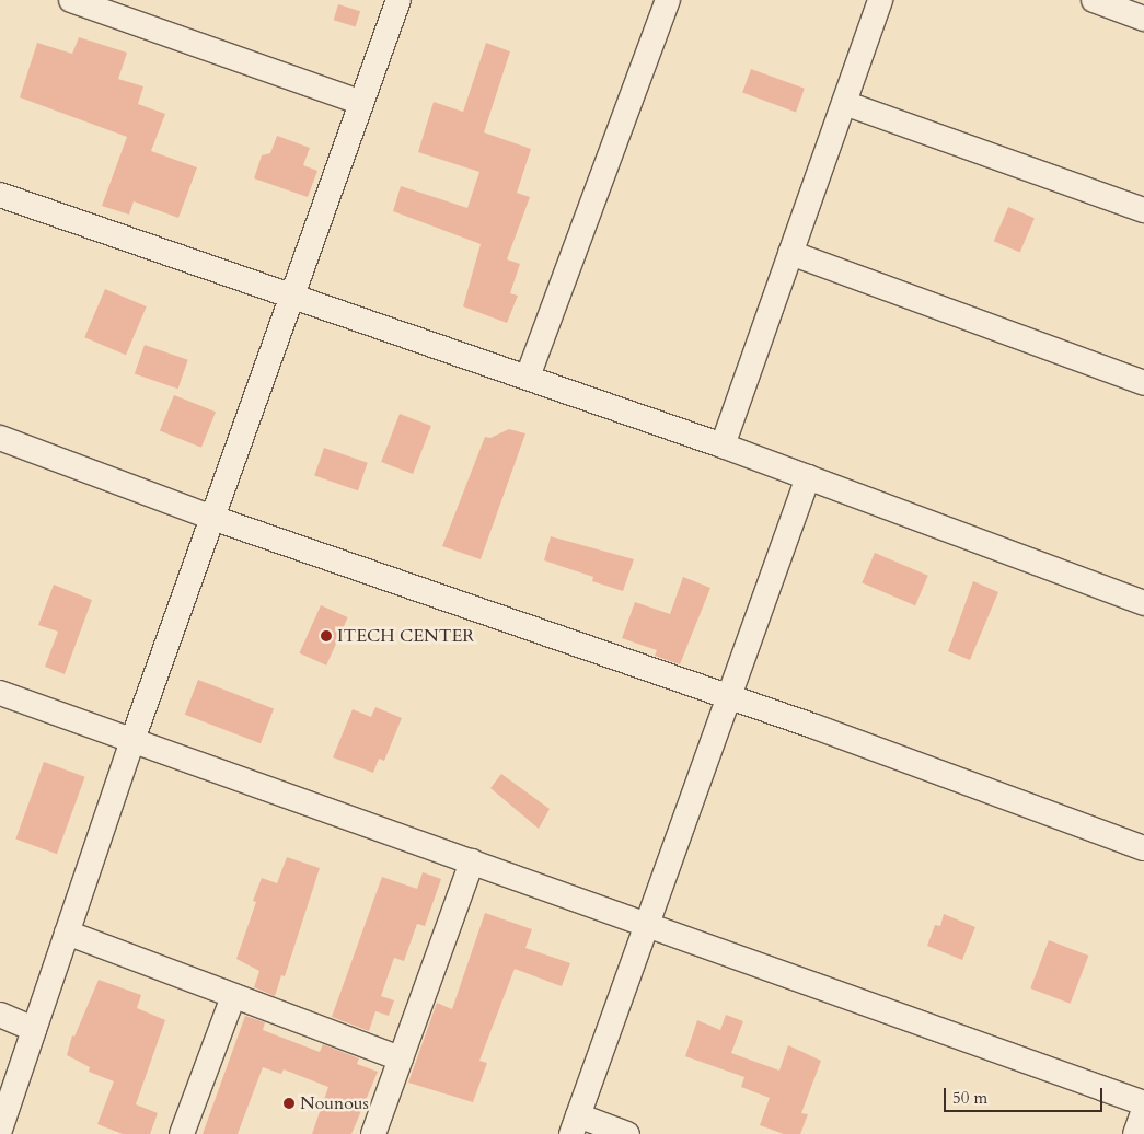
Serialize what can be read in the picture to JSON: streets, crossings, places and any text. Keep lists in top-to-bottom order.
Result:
{
  "places": ["ITECH CENTER", "Nounous"],
  "scale_bar": "50 m"
}
